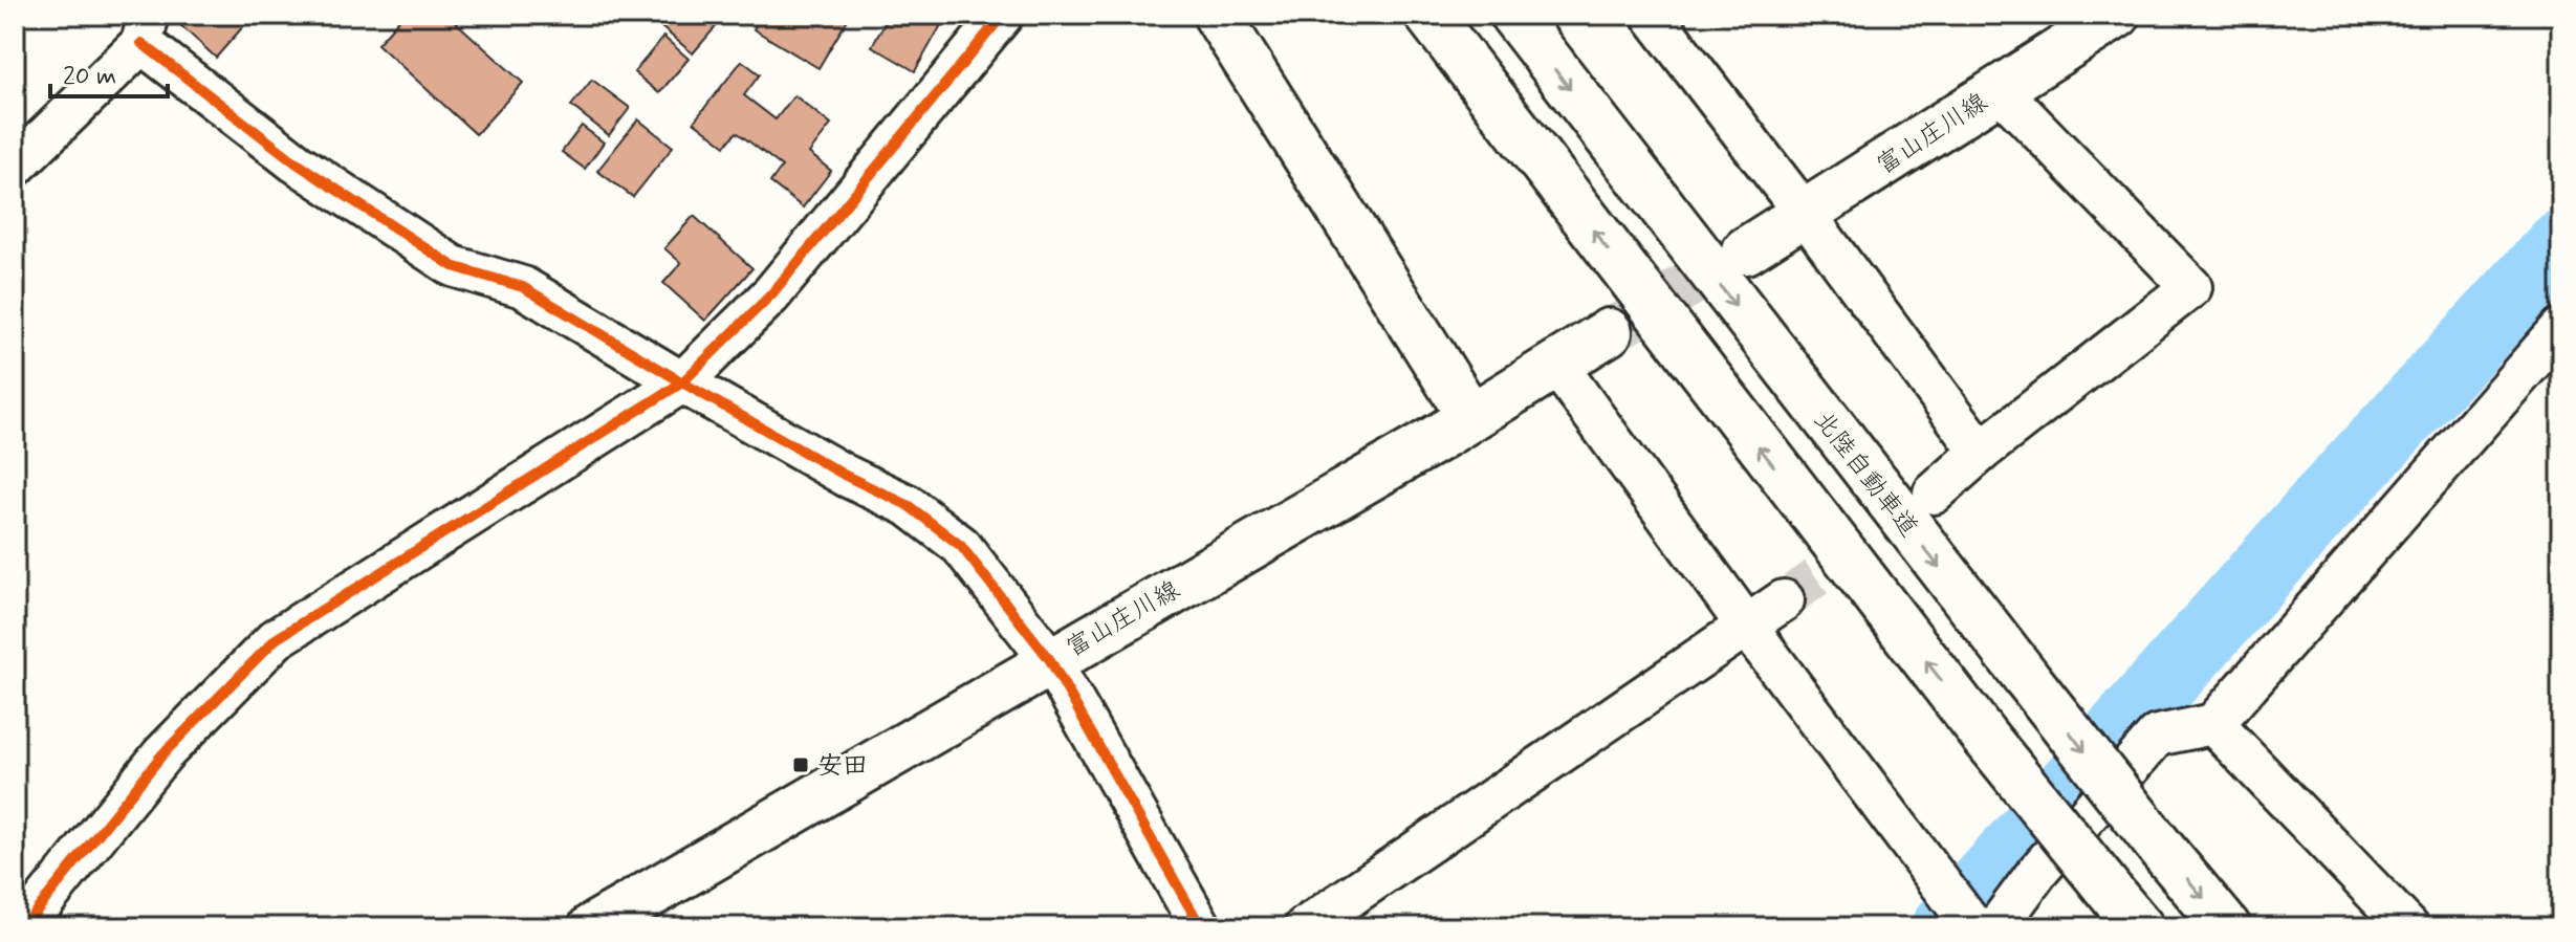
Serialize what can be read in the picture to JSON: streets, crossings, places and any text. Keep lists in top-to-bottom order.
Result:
{
  "streets": {
    "main road": ["富山庄川線", "北陸自動車道"]
  },
  "places": {
    "transit": ["安田"]
  },
  "scale_bar": "20 m"
}
